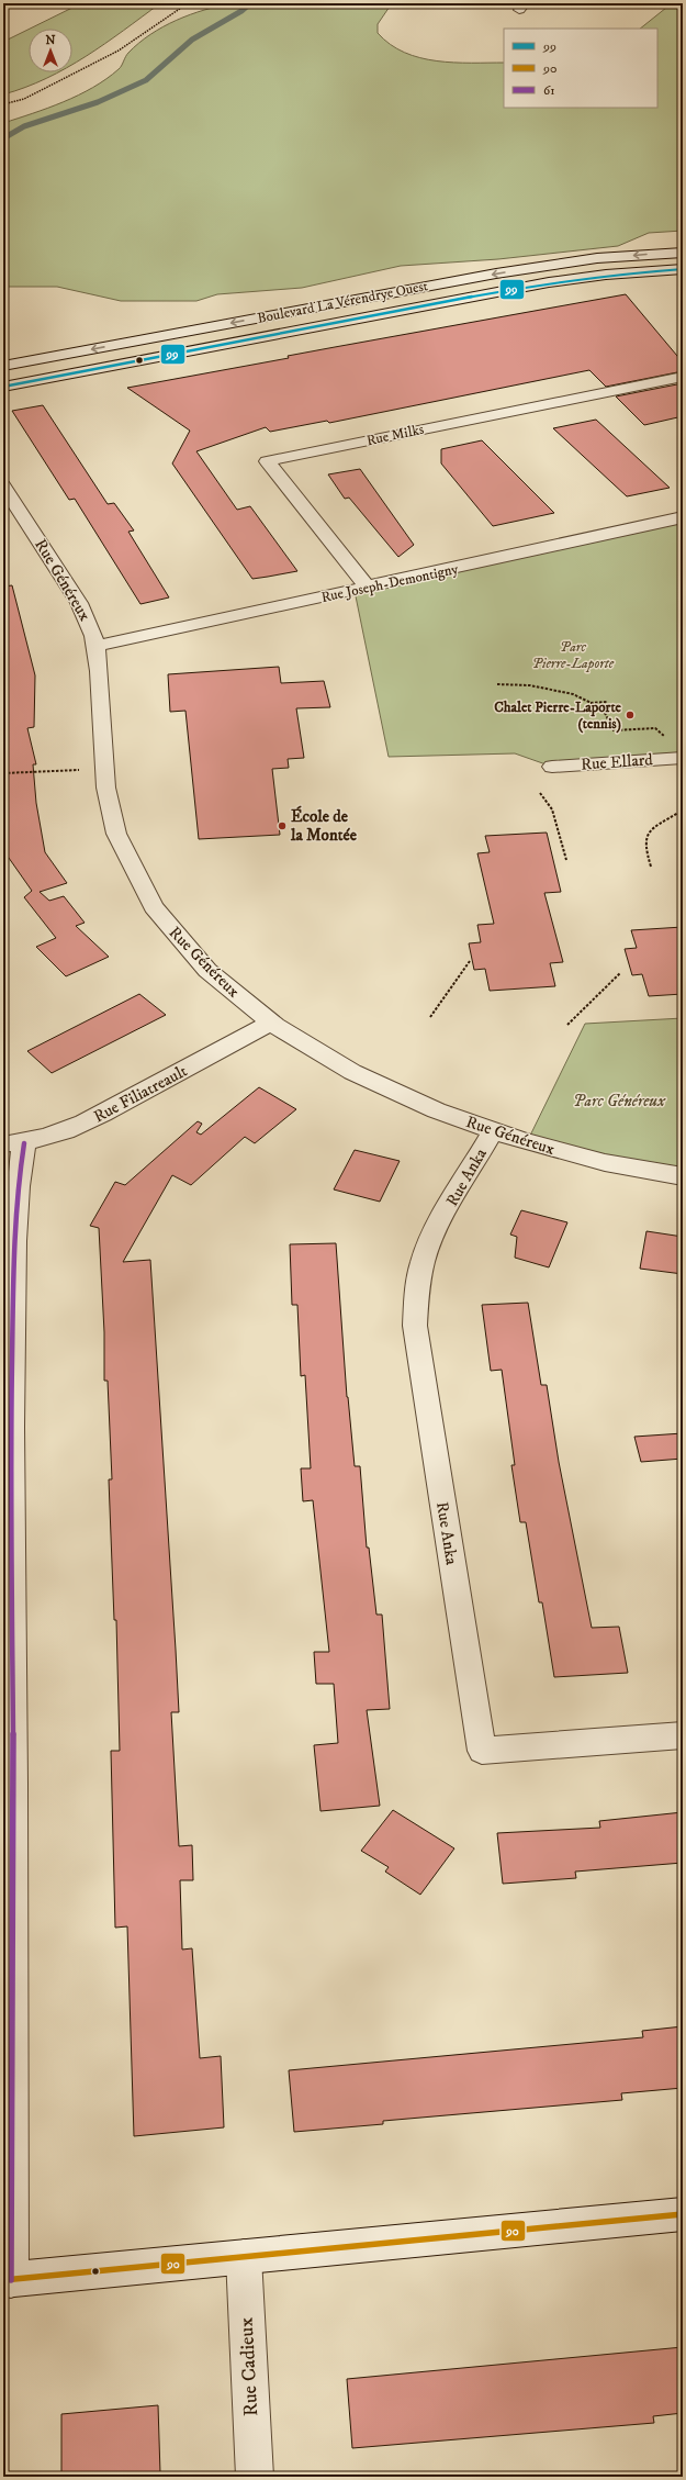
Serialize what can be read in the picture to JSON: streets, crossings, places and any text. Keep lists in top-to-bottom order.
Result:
{
  "streets": {
    "street": [
      "Boulevard La Vérendrye Ouest",
      "Rue Milks",
      "Rue Généreux",
      "Rue Joseph-Demontigny",
      "Rue Ellard",
      "Rue Filiatreault",
      "Rue Anka",
      "Rue Cadieux"
    ]
  },
  "crossings": [
    ["Rue Milks", "Rue Joseph-Demontigny"],
    ["Rue Généreux", "Rue Joseph-Demontigny"],
    ["Rue Généreux", "Rue Filiatreault"],
    ["Rue Généreux", "Rue Anka"]
  ],
  "parks": ["Parc Pierre-Laporte", "Parc Généreux"],
  "places": ["Chalet Pierre-Laporte (tennis)", "École de la Montée"],
  "lines": ["transit line 99", "transit line 61", "transit line 90"],
  "legend": ["99", "90", "61"],
  "north": "top"
}
